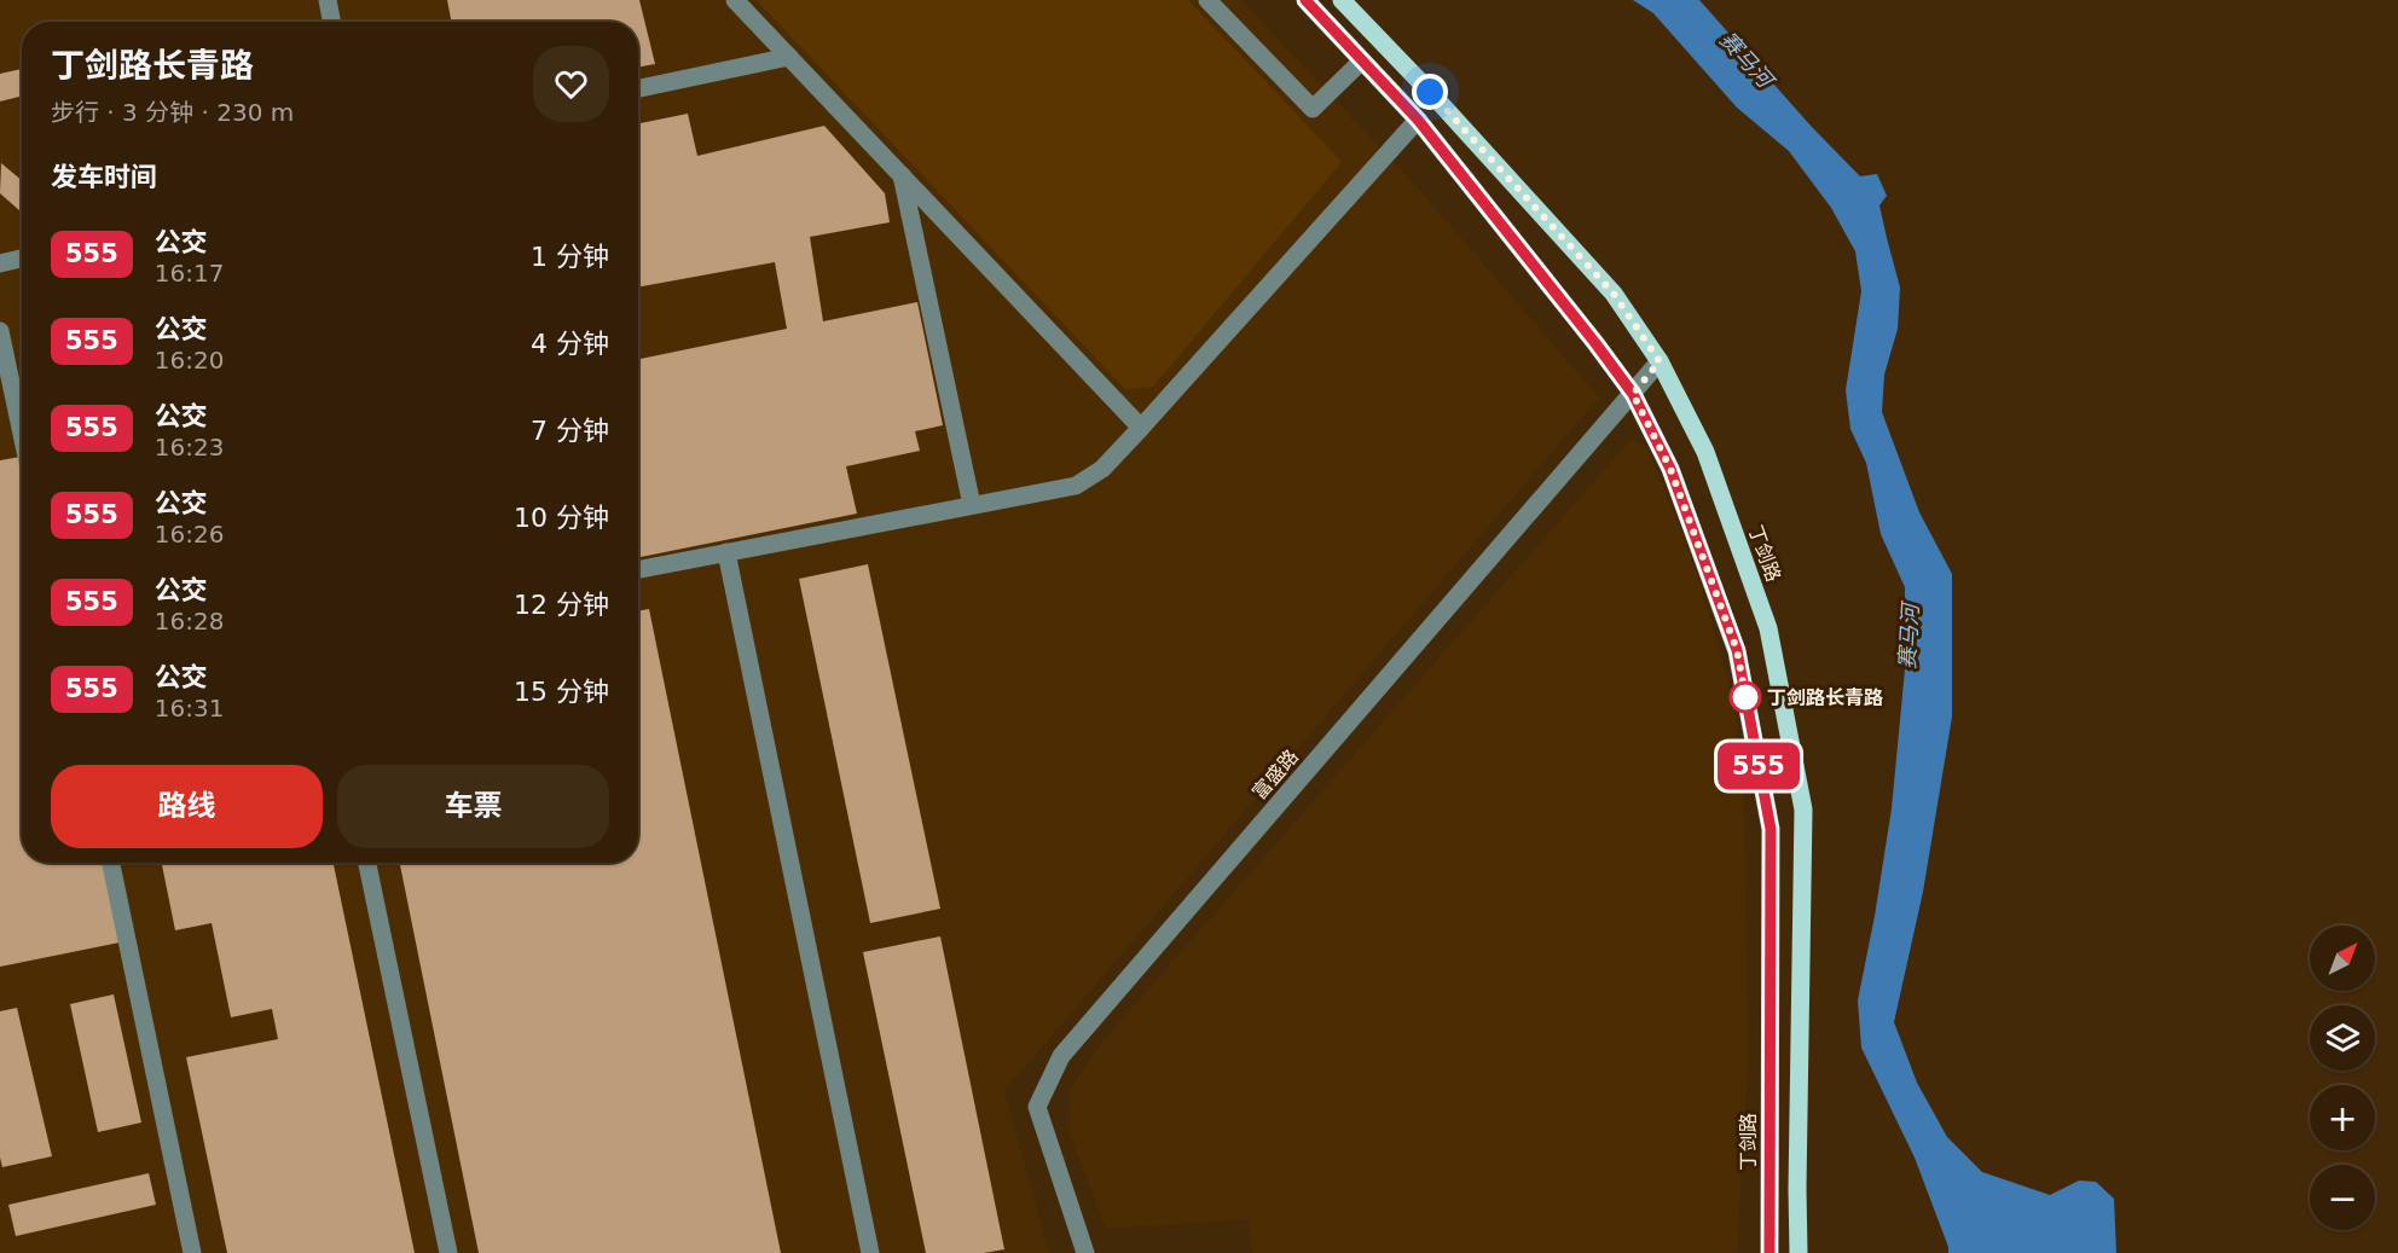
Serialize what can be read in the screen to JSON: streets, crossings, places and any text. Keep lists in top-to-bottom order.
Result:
{
  "streets": {
    "main road": ["丁剑路"],
    "street": ["富盛路"]
  },
  "crossings": [
    ["丁剑路", "富盛路"]
  ],
  "water": ["赛马河"],
  "places": ["丁剑路长青路"],
  "lines": ["bus line 555"],
  "north": "top right",
  "page": {
    "on_map": "555",
    "heading": [
      ["丁剑路长青路", "步行 · 3 分钟 · 230 m"],
      "发车时间"
    ],
    "list": [
      {
        "mark": "555",
        "name": "公交",
        "note": "16:17",
        "value": "1 分钟"
      },
      {
        "mark": "555",
        "name": "公交",
        "note": "16:20",
        "value": "4 分钟"
      },
      {
        "mark": "555",
        "name": "公交",
        "note": "16:23",
        "value": "7 分钟"
      },
      {
        "mark": "555",
        "name": "公交",
        "note": "16:26",
        "value": "10 分钟"
      },
      {
        "mark": "555",
        "name": "公交",
        "note": "16:28",
        "value": "12 分钟"
      },
      {
        "mark": "555",
        "name": "公交",
        "note": "16:31",
        "value": "15 分钟"
      }
    ],
    "buttons": ["路线", "车票"],
    "map_buttons": ["+", "−"]
  }
}
